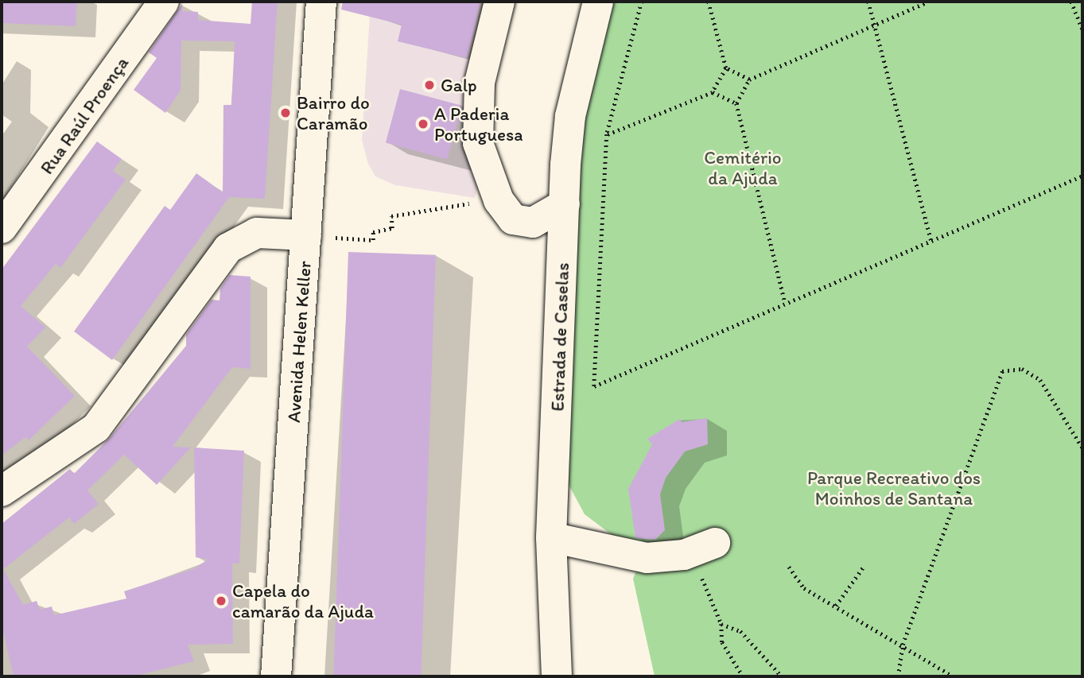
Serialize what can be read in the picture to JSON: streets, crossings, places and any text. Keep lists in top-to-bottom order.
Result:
{
  "streets": {
    "street": ["Rua Raúl Proença", "Estrada de Caselas", "Avenida Helen Keller"]
  },
  "parks": ["Cemitério da Ajuda", "Parque Recreativo dos Moinhos de Santana"],
  "places": [
    "Galp",
    "Bairro do Caramão",
    "A Paderia Portuguesa",
    "Capela do camarão da Ajuda"
  ]
}
